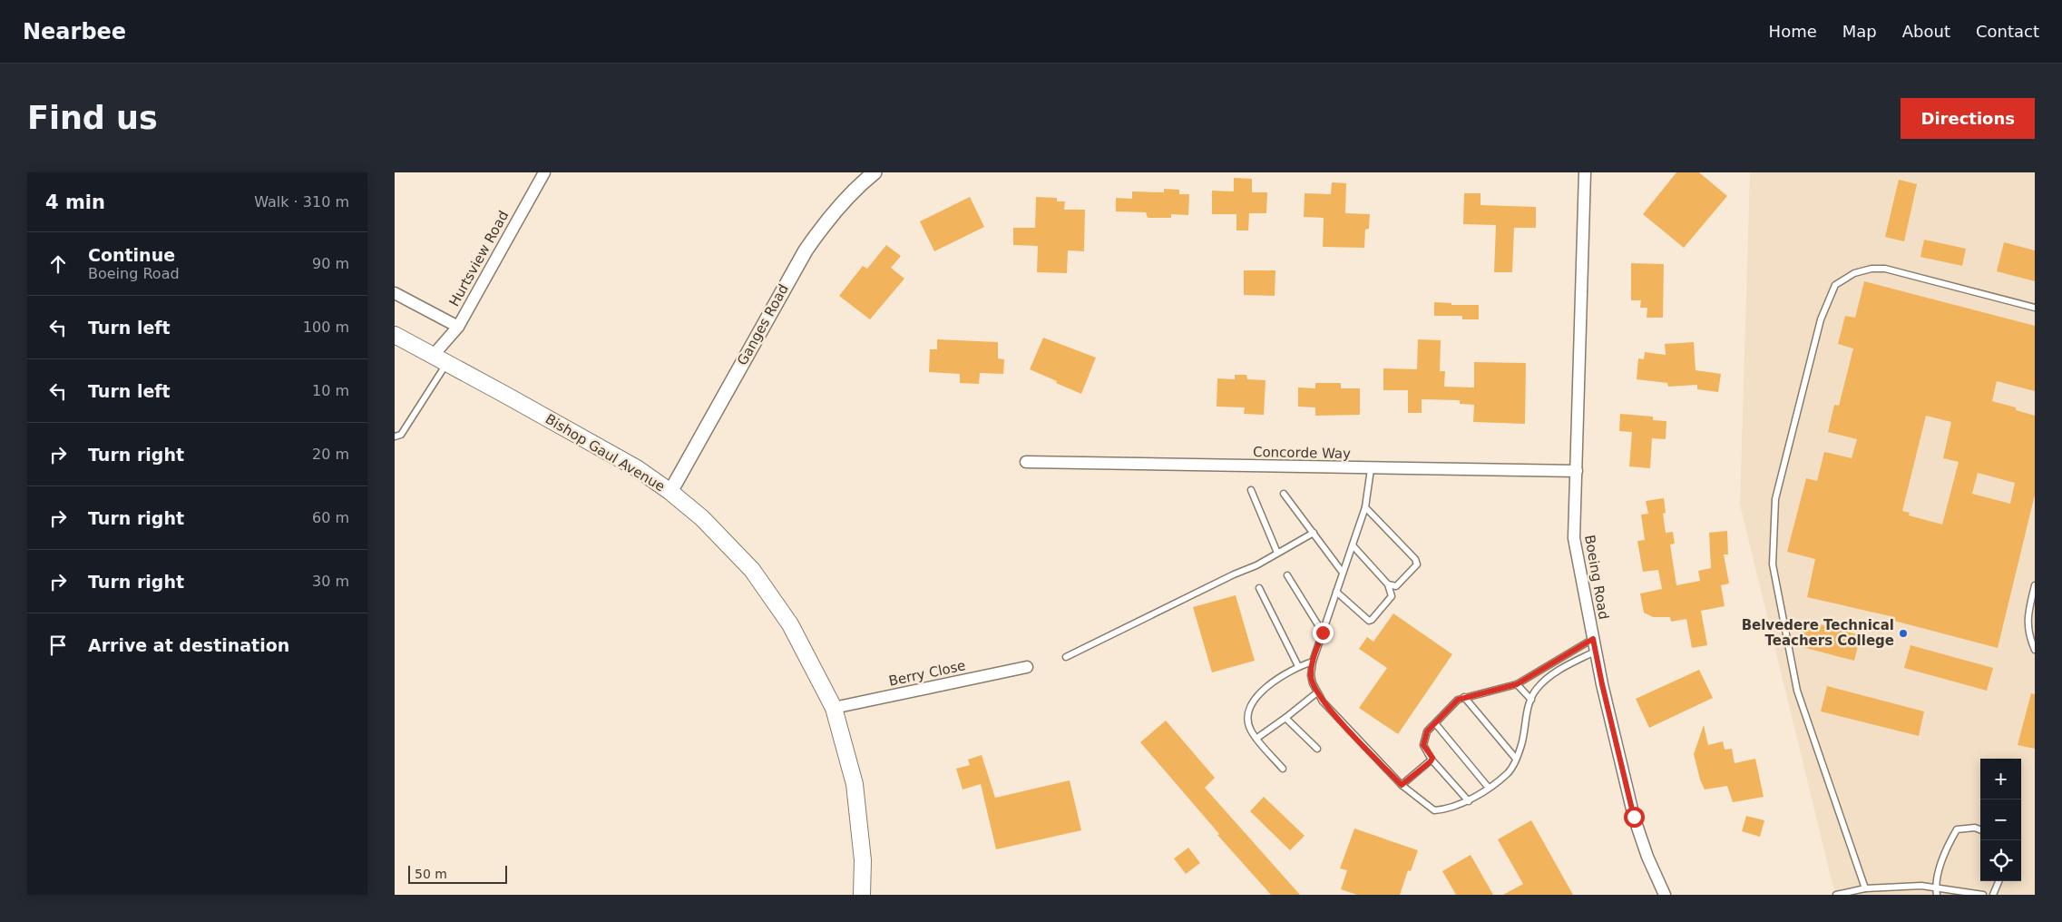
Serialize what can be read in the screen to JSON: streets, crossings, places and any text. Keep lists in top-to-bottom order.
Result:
{
  "streets": {
    "main road": ["Bishop Gaul Avenue"],
    "street": [
      "Hurtsview Road",
      "Ganges Road",
      "Concorde Way",
      "Boeing Road",
      "Berry Close"
    ]
  },
  "crossings": [
    ["Hurtsview Road", "Bishop Gaul Avenue"],
    ["Ganges Road", "Bishop Gaul Avenue"],
    ["Bishop Gaul Avenue", "Berry Close"],
    ["Concorde Way", "Boeing Road"]
  ],
  "places": ["Belvedere Technical Teachers College"],
  "scale_bar": "50 m",
  "page": {
    "header": "Nearbee",
    "nav": [
      "Home",
      "Map",
      "About",
      "Contact"
    ],
    "buttons": "Directions",
    "title": "Find us",
    "heading": ["4 min", "Walk · 310 m"],
    "list": [
      ["Continue", "Boeing Road", "90 m"],
      ["Turn left", "100 m"],
      ["Turn left", "10 m"],
      ["Turn right", "20 m"],
      ["Turn right", "60 m"],
      ["Turn right", "30 m"],
      "Arrive at destination"
    ],
    "map_buttons": ["+", "−"],
    "scale": "50 m"
  }
}
